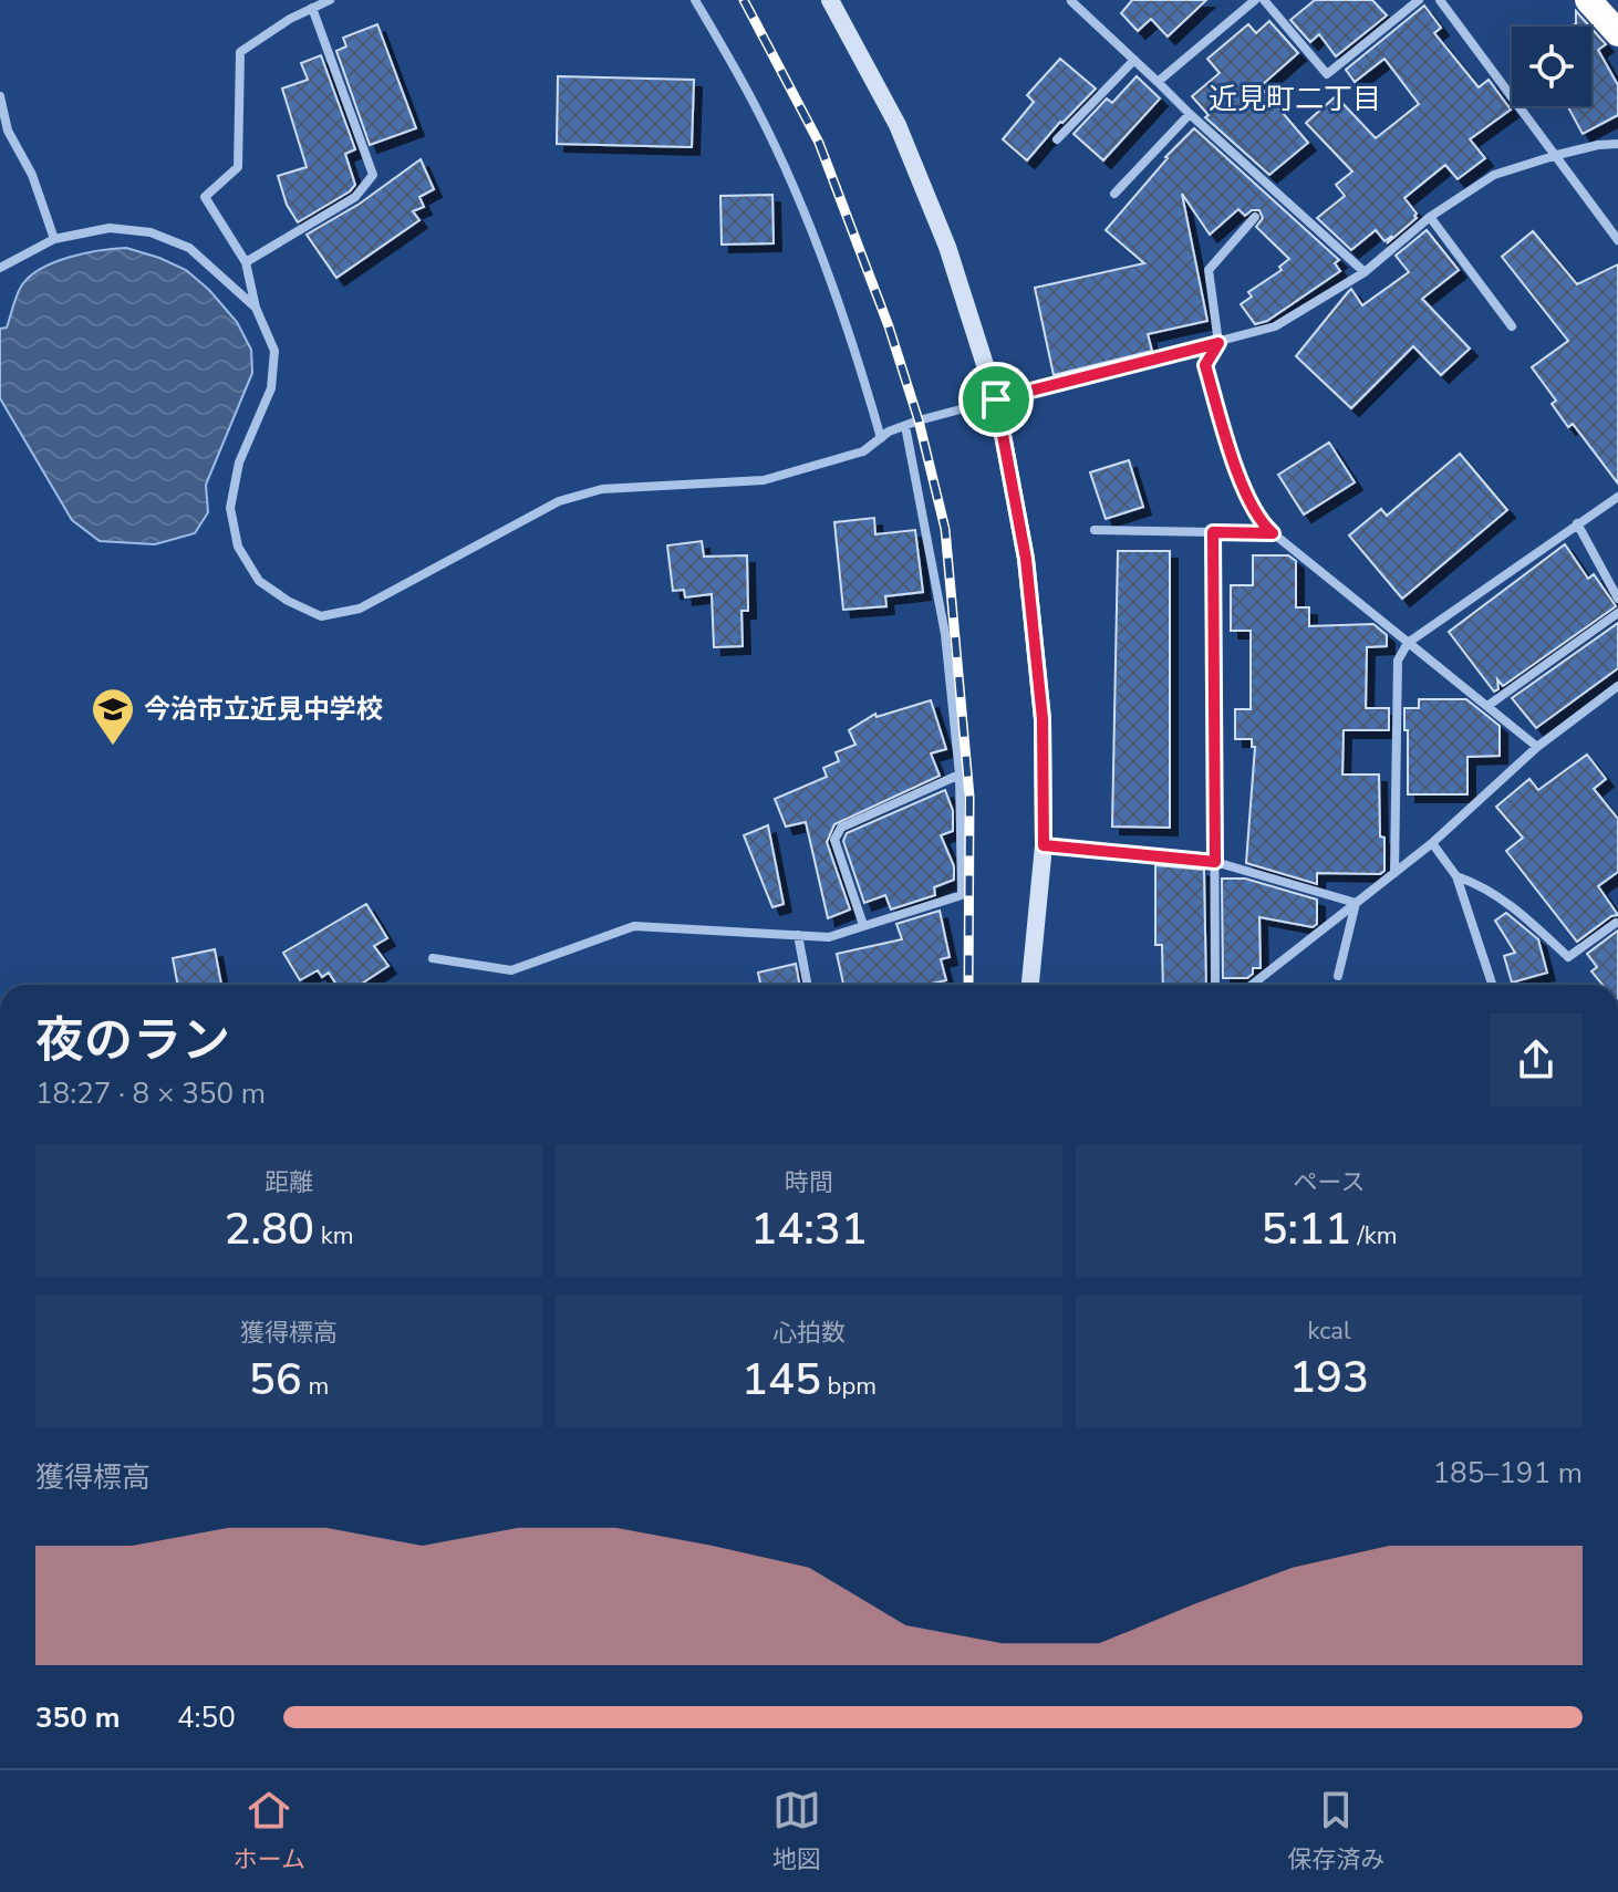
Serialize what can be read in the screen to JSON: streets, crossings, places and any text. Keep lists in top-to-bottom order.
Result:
{
  "districts": ["近見町二丁目"],
  "places": {
    "school or university": ["今治市立近見中学校"]
  },
  "page": {
    "heading": ["夜のラン", "18:27 · 8 × 350 m"],
    "stats": [
      ["距離", "2.80 km"],
      ["時間", "14:31"],
      ["ペース", "5:11 /km"],
      ["獲得標高", "56 m"],
      ["心拍数", "145 bpm"],
      ["kcal", "193"]
    ],
    "chart": ["獲得標高", "185–191 m"],
    "list": [
      {
        "name": "350 m",
        "note": "4:50"
      }
    ],
    "tabs": ["ホーム", "地図", "保存済み"]
  }
}
